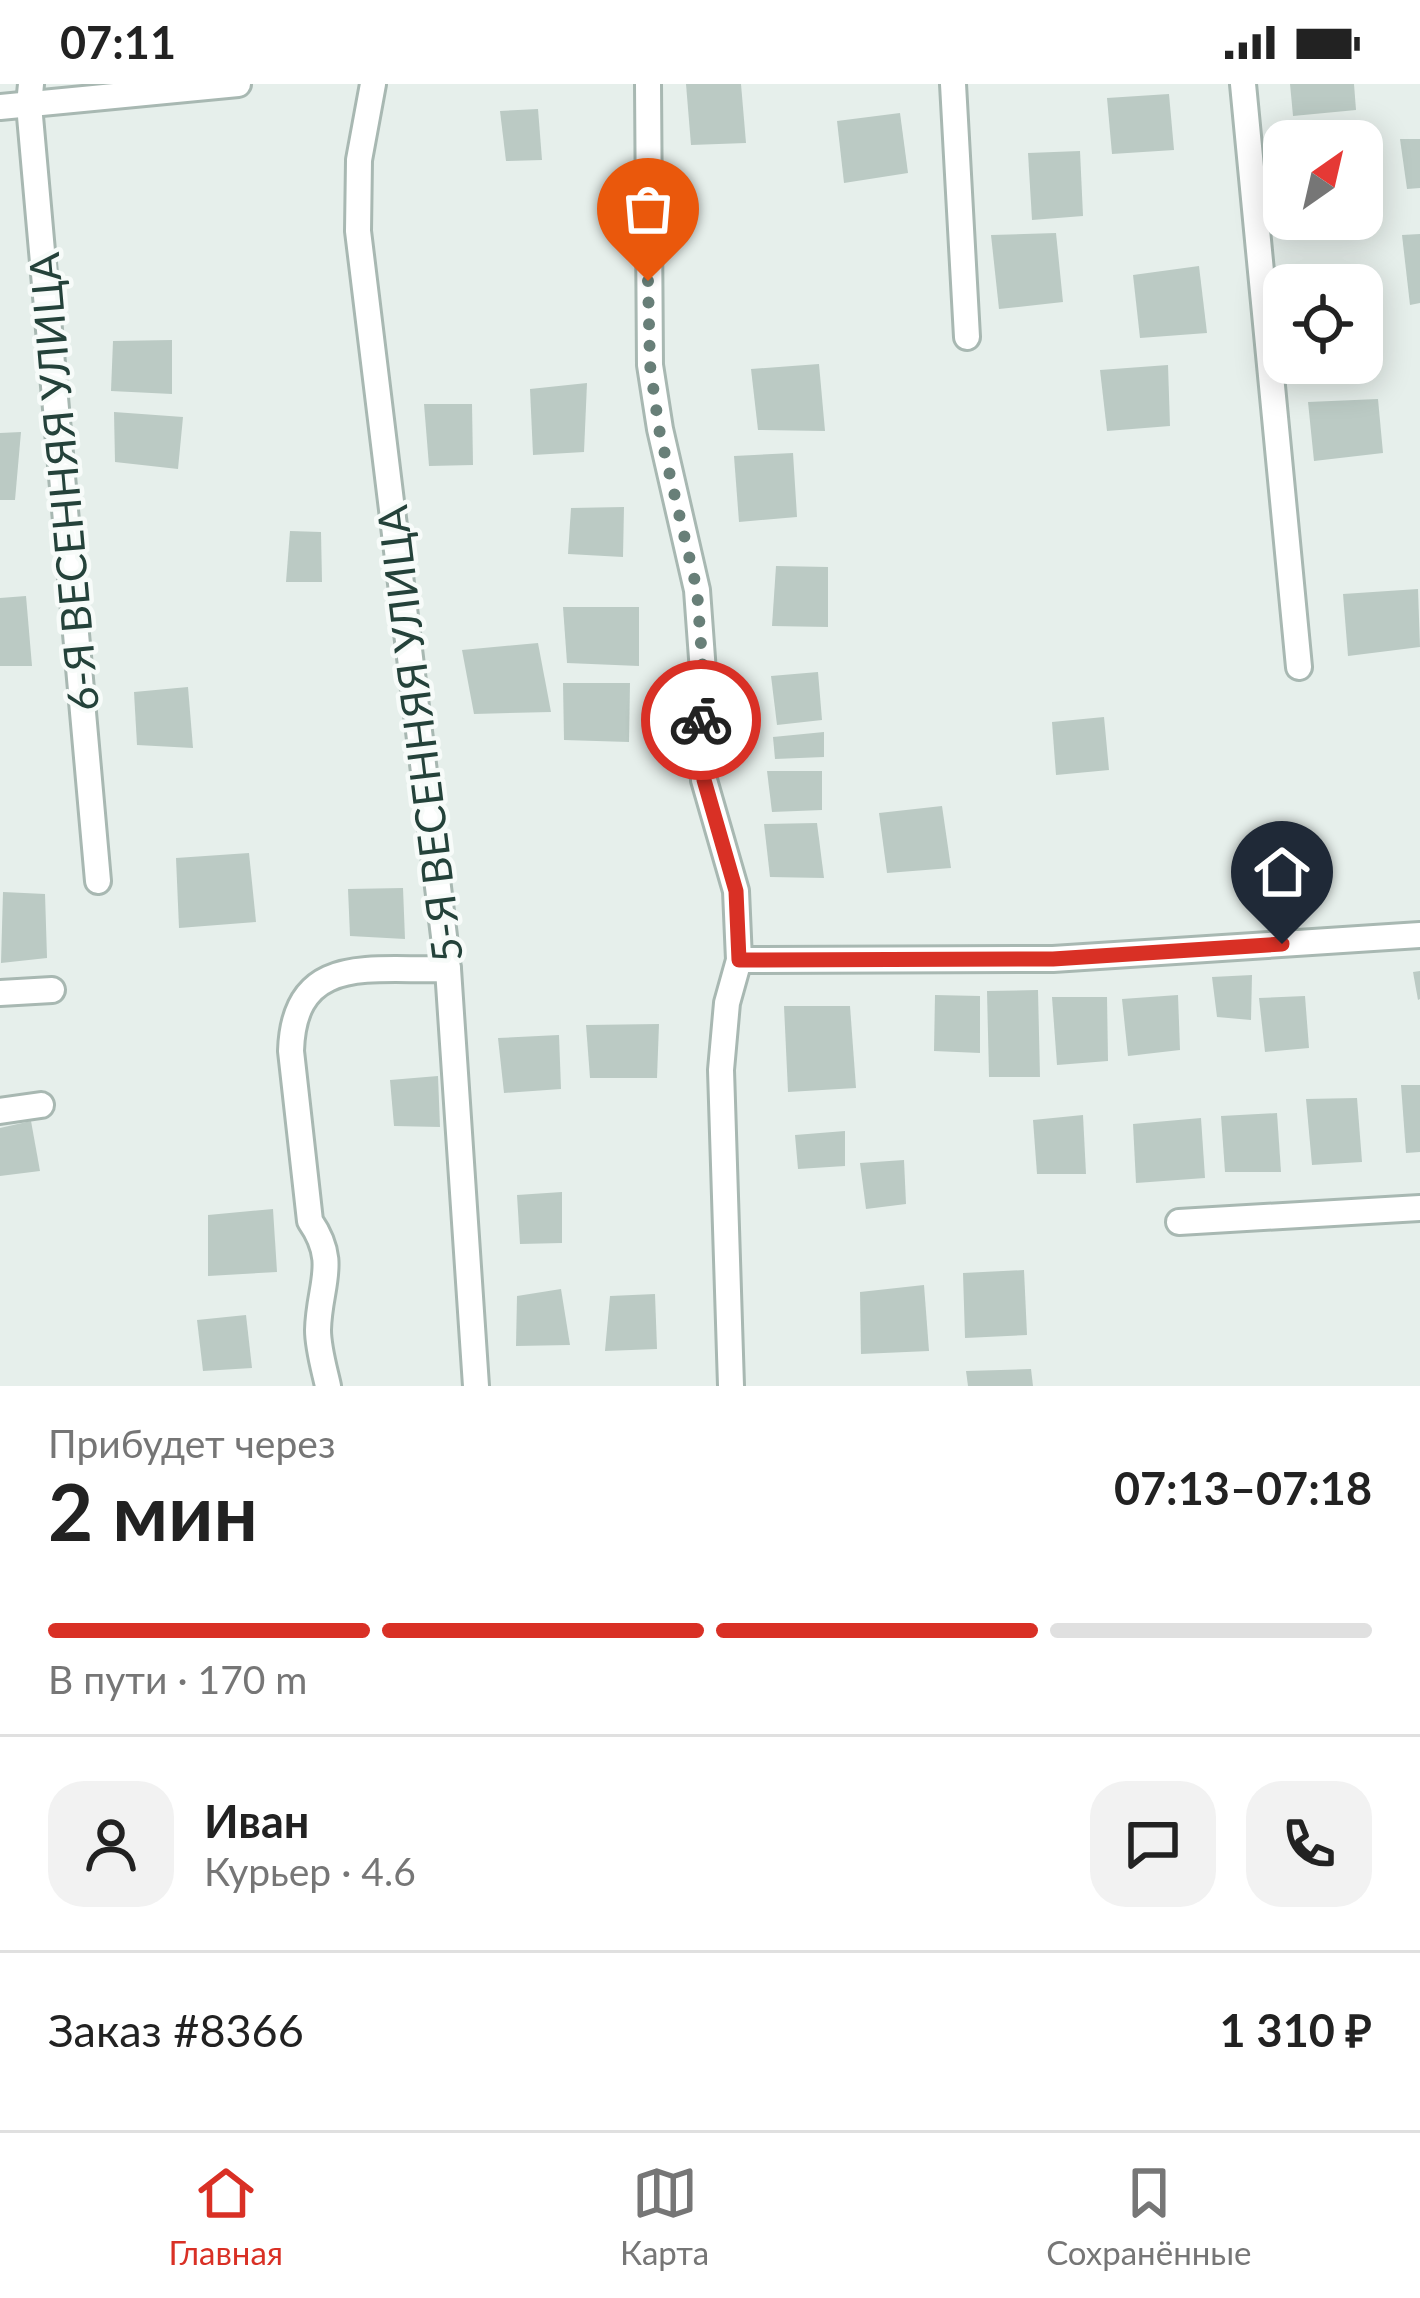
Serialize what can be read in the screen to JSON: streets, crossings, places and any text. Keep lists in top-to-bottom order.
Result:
{
  "streets": {
    "street": ["6-Я ВЕСЕННЯЯ УЛИЦА", "5-Я ВЕСЕННЯЯ УЛИЦА"]
  },
  "north": "top right",
  "page": {
    "status": "07:11",
    "heading": ["2 мин", "Прибудет через", "07:13–07:18"],
    "panel": [
      "Иван",
      "Курьер · 4.6",
      "Заказ #8366",
      "1 310 ₽"
    ],
    "bar": "В пути · 170 m",
    "tabs": ["Главная", "Карта", "Сохранённые"]
  }
}
